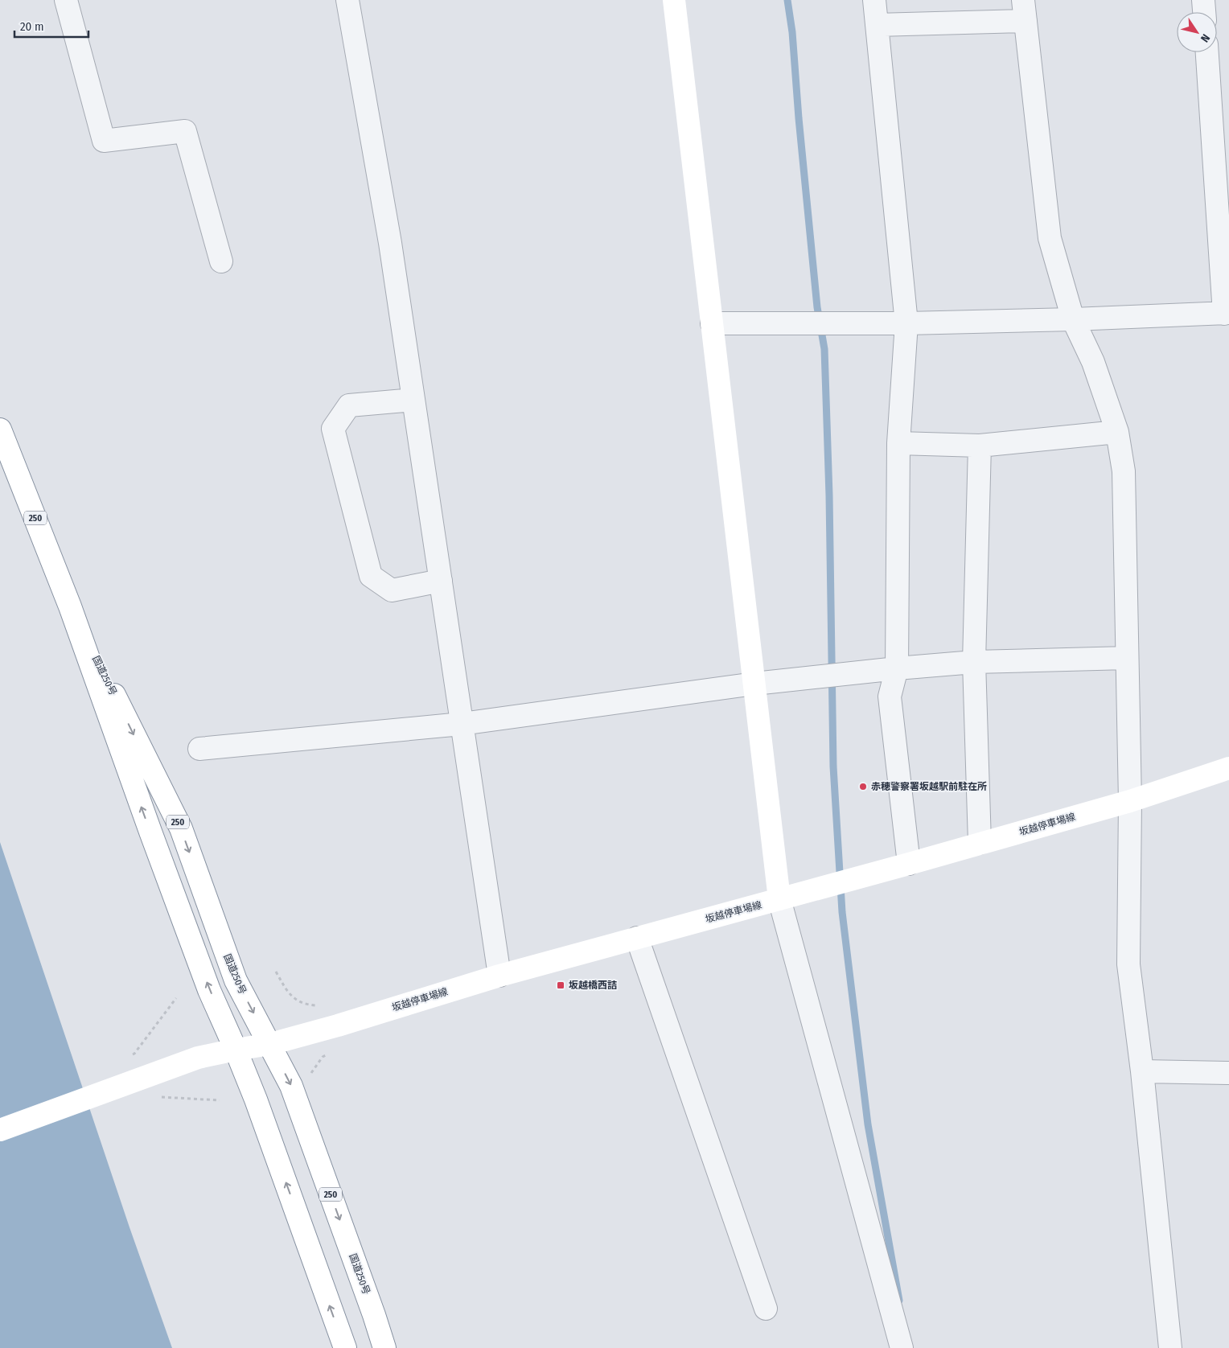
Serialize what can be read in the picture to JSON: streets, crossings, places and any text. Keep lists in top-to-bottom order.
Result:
{
  "streets": {
    "main road": ["250", "国道250号", "坂越停車場線"]
  },
  "crossings": [
    ["国道250号", "坂越停車場線"]
  ],
  "places": {
    "other": ["赤穂警察署坂越駅前駐在所"],
    "transit": ["坂越橋西詰"]
  },
  "scale_bar": "20 m",
  "north": "bottom right"
}
